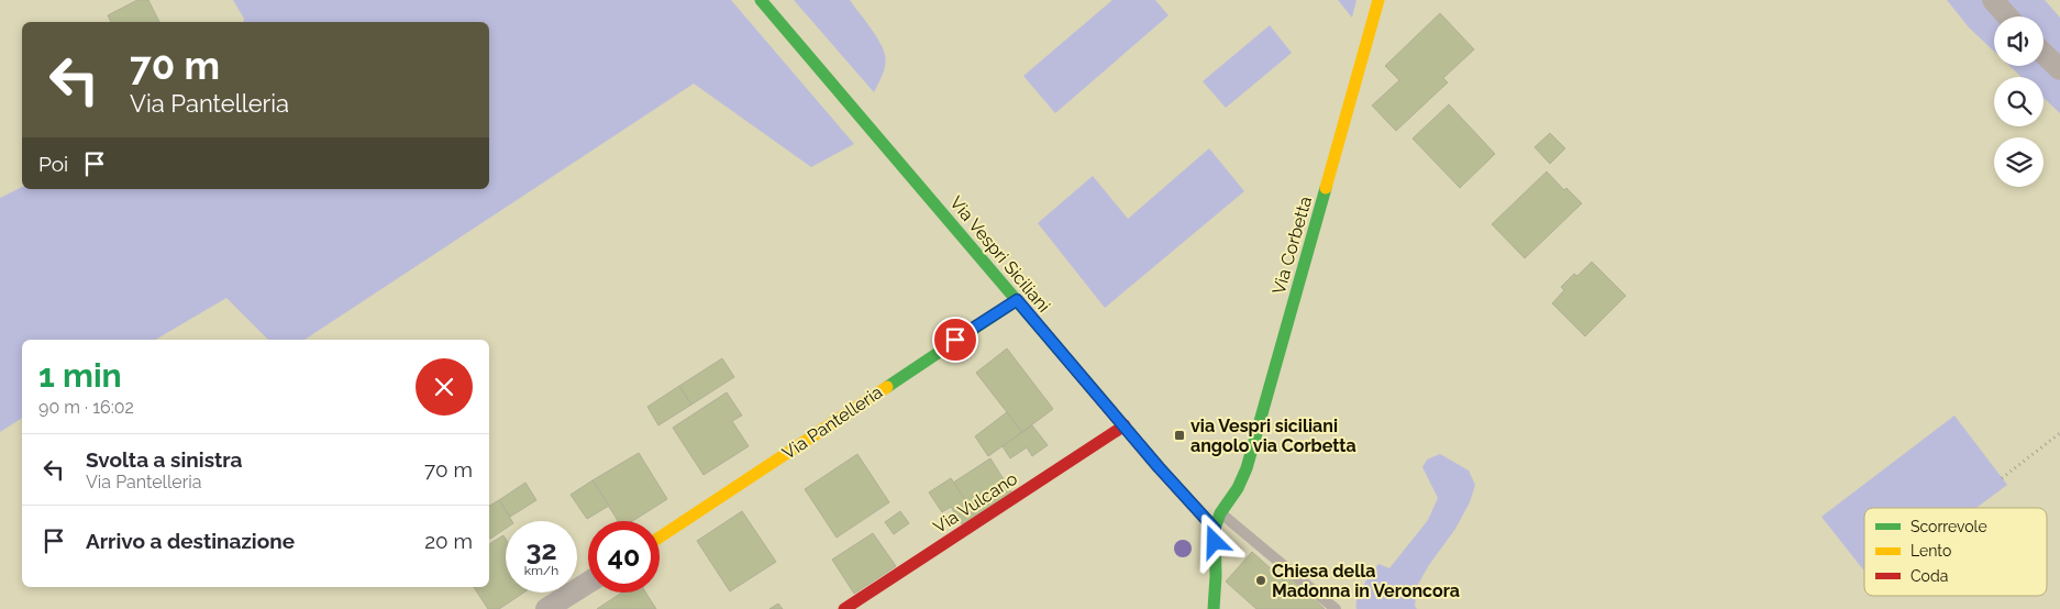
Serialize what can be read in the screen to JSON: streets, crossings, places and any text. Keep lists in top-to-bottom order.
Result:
{
  "streets": {
    "street": [
      "Via Corbetta",
      "Via Vespri Siciliani",
      "Via Pantelleria",
      "Via Vulcano"
    ]
  },
  "crossings": [
    ["Via Corbetta", "Via Vespri Siciliani"],
    ["Via Vespri Siciliani", "Via Pantelleria"],
    ["Via Vespri Siciliani", "Via Vulcano"]
  ],
  "places": {
    "transit": ["via Vespri siciliani angolo via Corbetta"],
    "other": ["Chiesa della Madonna in Veroncora"]
  },
  "legend": ["Scorrevole", "Lento", "Coda"],
  "page": {
    "turn": ["70 m", "Via Pantelleria"],
    "then": "Poi",
    "heading": ["1 min", "90 m · 16:02"],
    "list": [
      {
        "name": "Svolta a sinistra",
        "note": "Via Pantelleria",
        "value": "70 m"
      },
      {
        "name": "Arrivo a destinazione",
        "value": "20 m"
      }
    ],
    "speed": "32 km/h",
    "limit": "40"
  }
}
